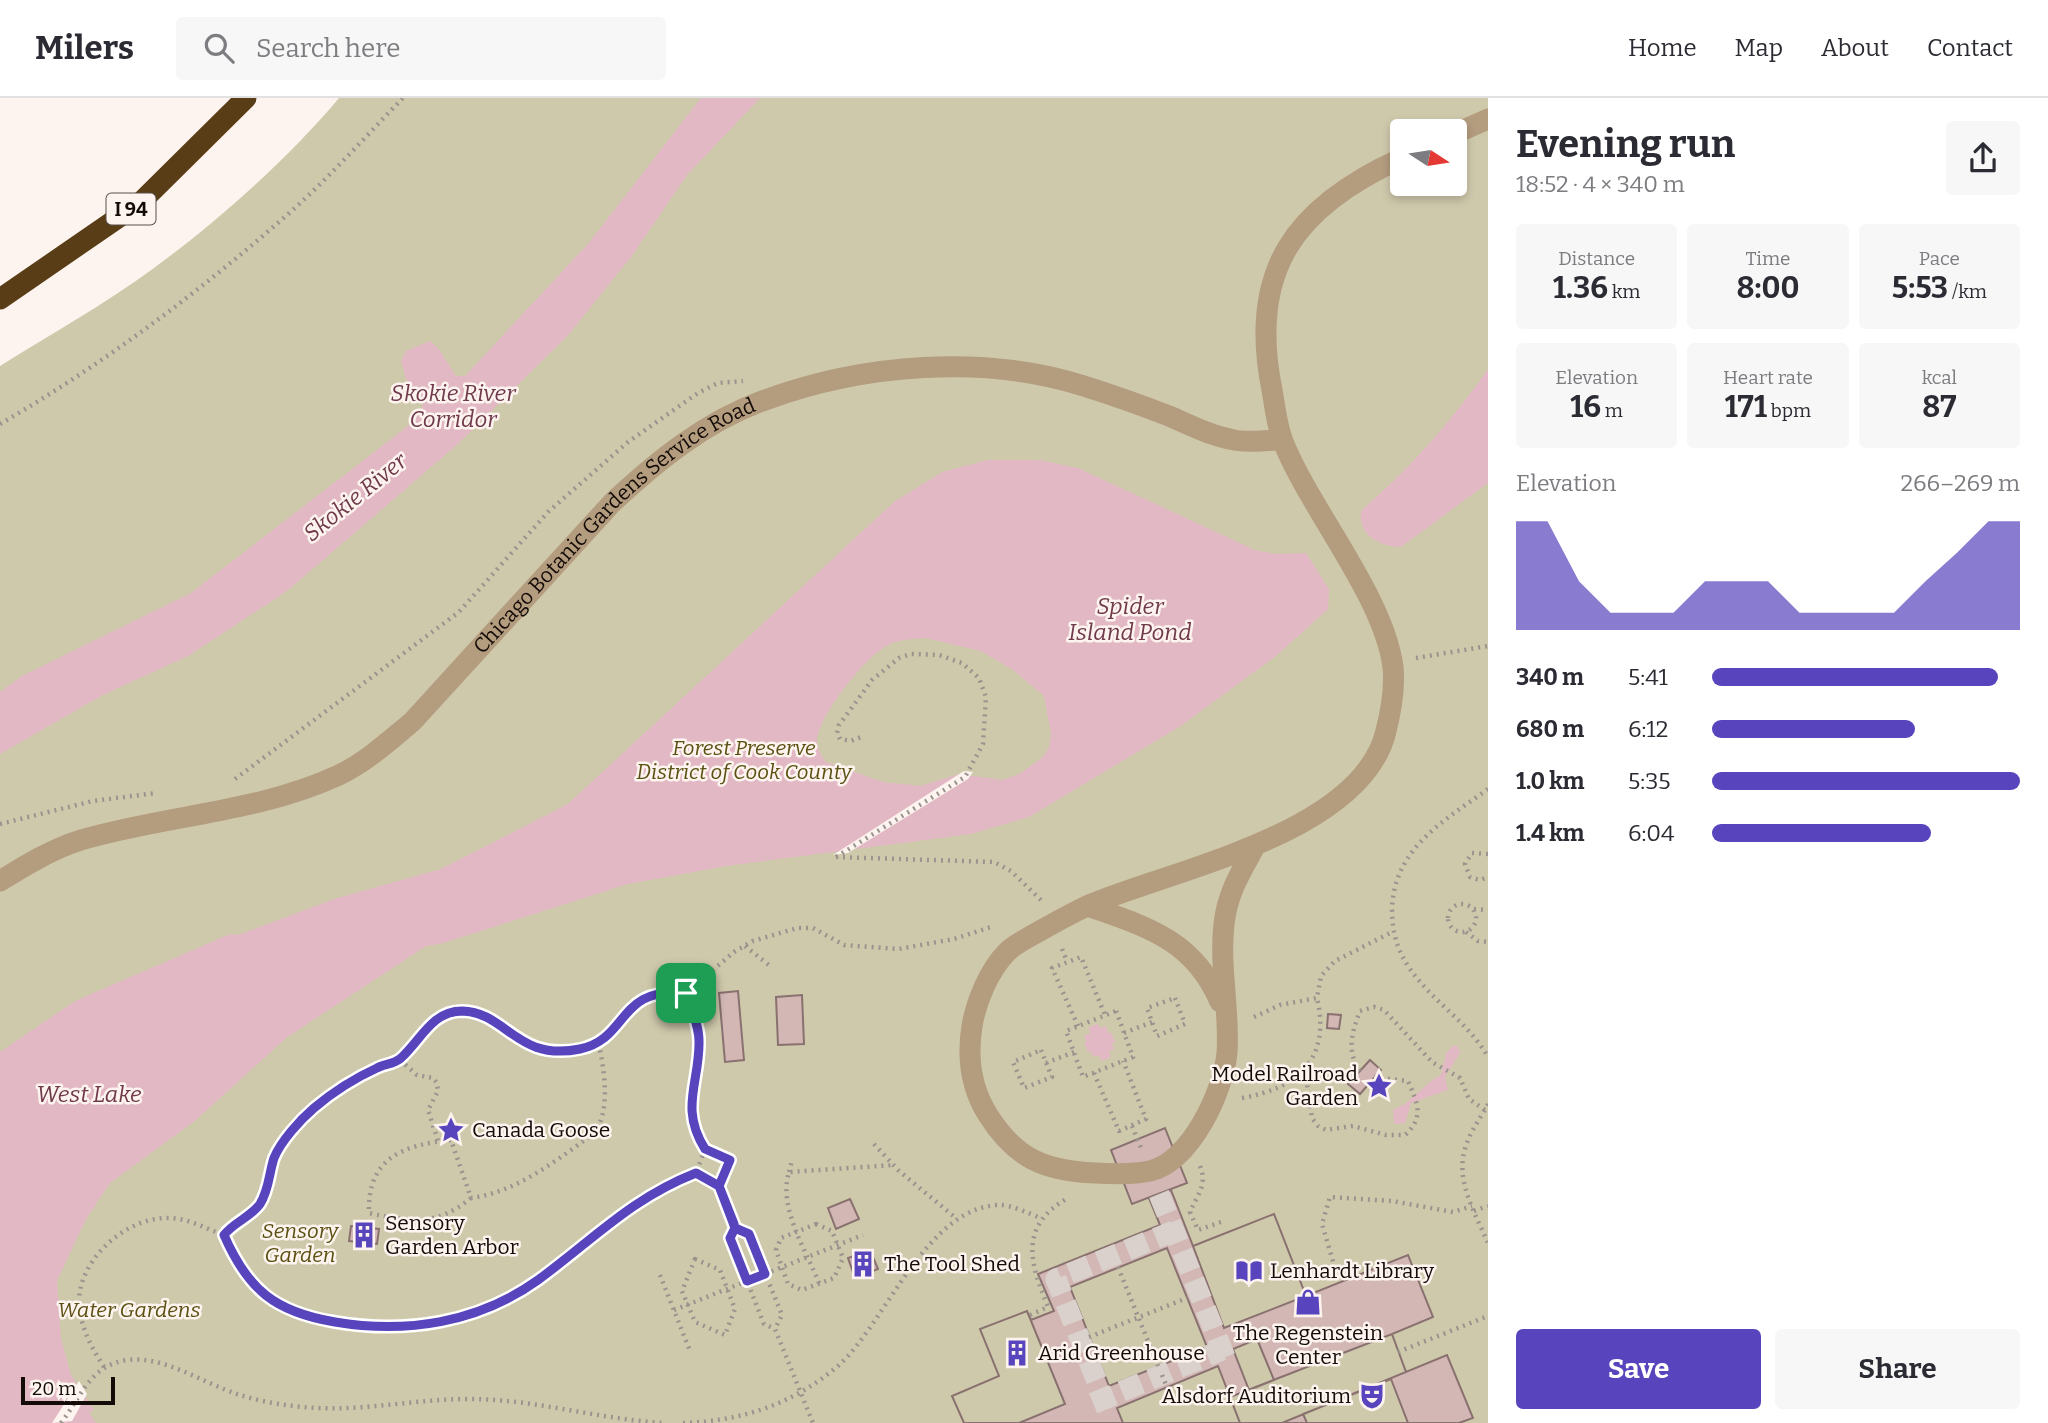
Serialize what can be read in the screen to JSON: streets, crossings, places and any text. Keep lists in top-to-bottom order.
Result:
{
  "streets": {
    "highway": ["I 94"],
    "lane": ["Chicago Botanic Gardens Service Road"]
  },
  "water": [
    "Skokie River Corridor",
    "Skokie River",
    "Spider Island Pond",
    "West Lake"
  ],
  "parks": ["Forest Preserve District of Cook County", "Sensory Garden", "Water Gardens"],
  "places": {
    "place": ["Model Railroad Garden", "Canada Goose"],
    "building": ["Sensory Garden Arbor", "The Tool Shed", "Arid Greenhouse"],
    "library": ["Lenhardt Library"],
    "shop": ["The Regenstein Center"],
    "theatre": ["Alsdorf Auditorium"]
  },
  "scale_bar": "20 m",
  "north": "right",
  "page": {
    "header": "Milers",
    "search": "Search here",
    "nav": [
      "Home",
      "Map",
      "About",
      "Contact"
    ],
    "heading": ["Evening run", "18:52 · 4 × 340 m"],
    "stats": [
      ["Distance", "1.36 km"],
      ["Time", "8:00"],
      ["Pace", "5:53 /km"],
      ["Elevation", "16 m"],
      ["Heart rate", "171 bpm"],
      ["kcal", "87"]
    ],
    "chart": ["Elevation", "266–269 m"],
    "list": [
      {
        "name": "340 m",
        "note": "5:41"
      },
      {
        "name": "680 m",
        "note": "6:12"
      },
      {
        "name": "1.0 km",
        "note": "5:35"
      },
      {
        "name": "1.4 km",
        "note": "6:04"
      }
    ],
    "buttons": ["Save", "Share"],
    "scale": "20 m"
  }
}
